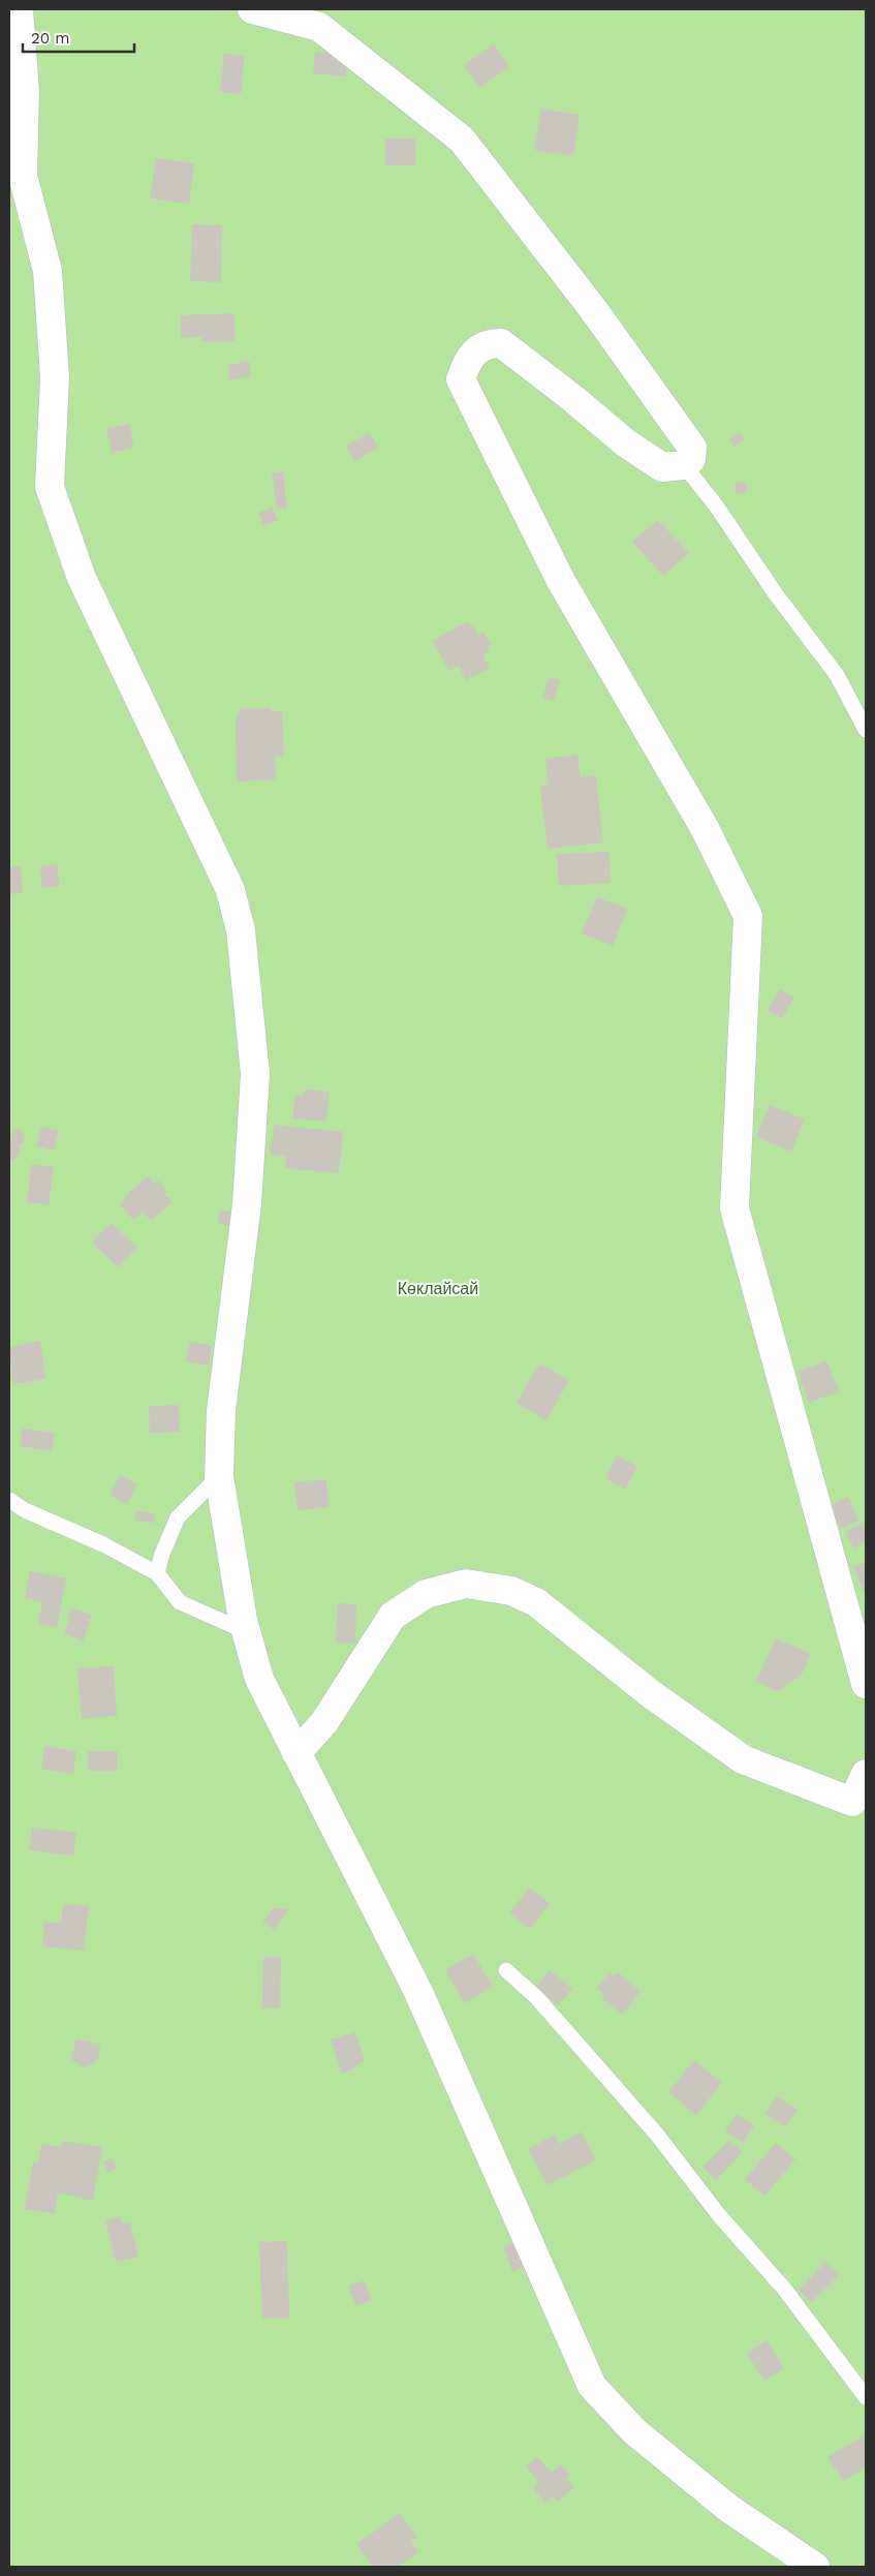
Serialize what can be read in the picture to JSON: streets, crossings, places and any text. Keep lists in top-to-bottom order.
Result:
{
  "parks": ["Көклайсай"],
  "scale_bar": "20 m"
}
